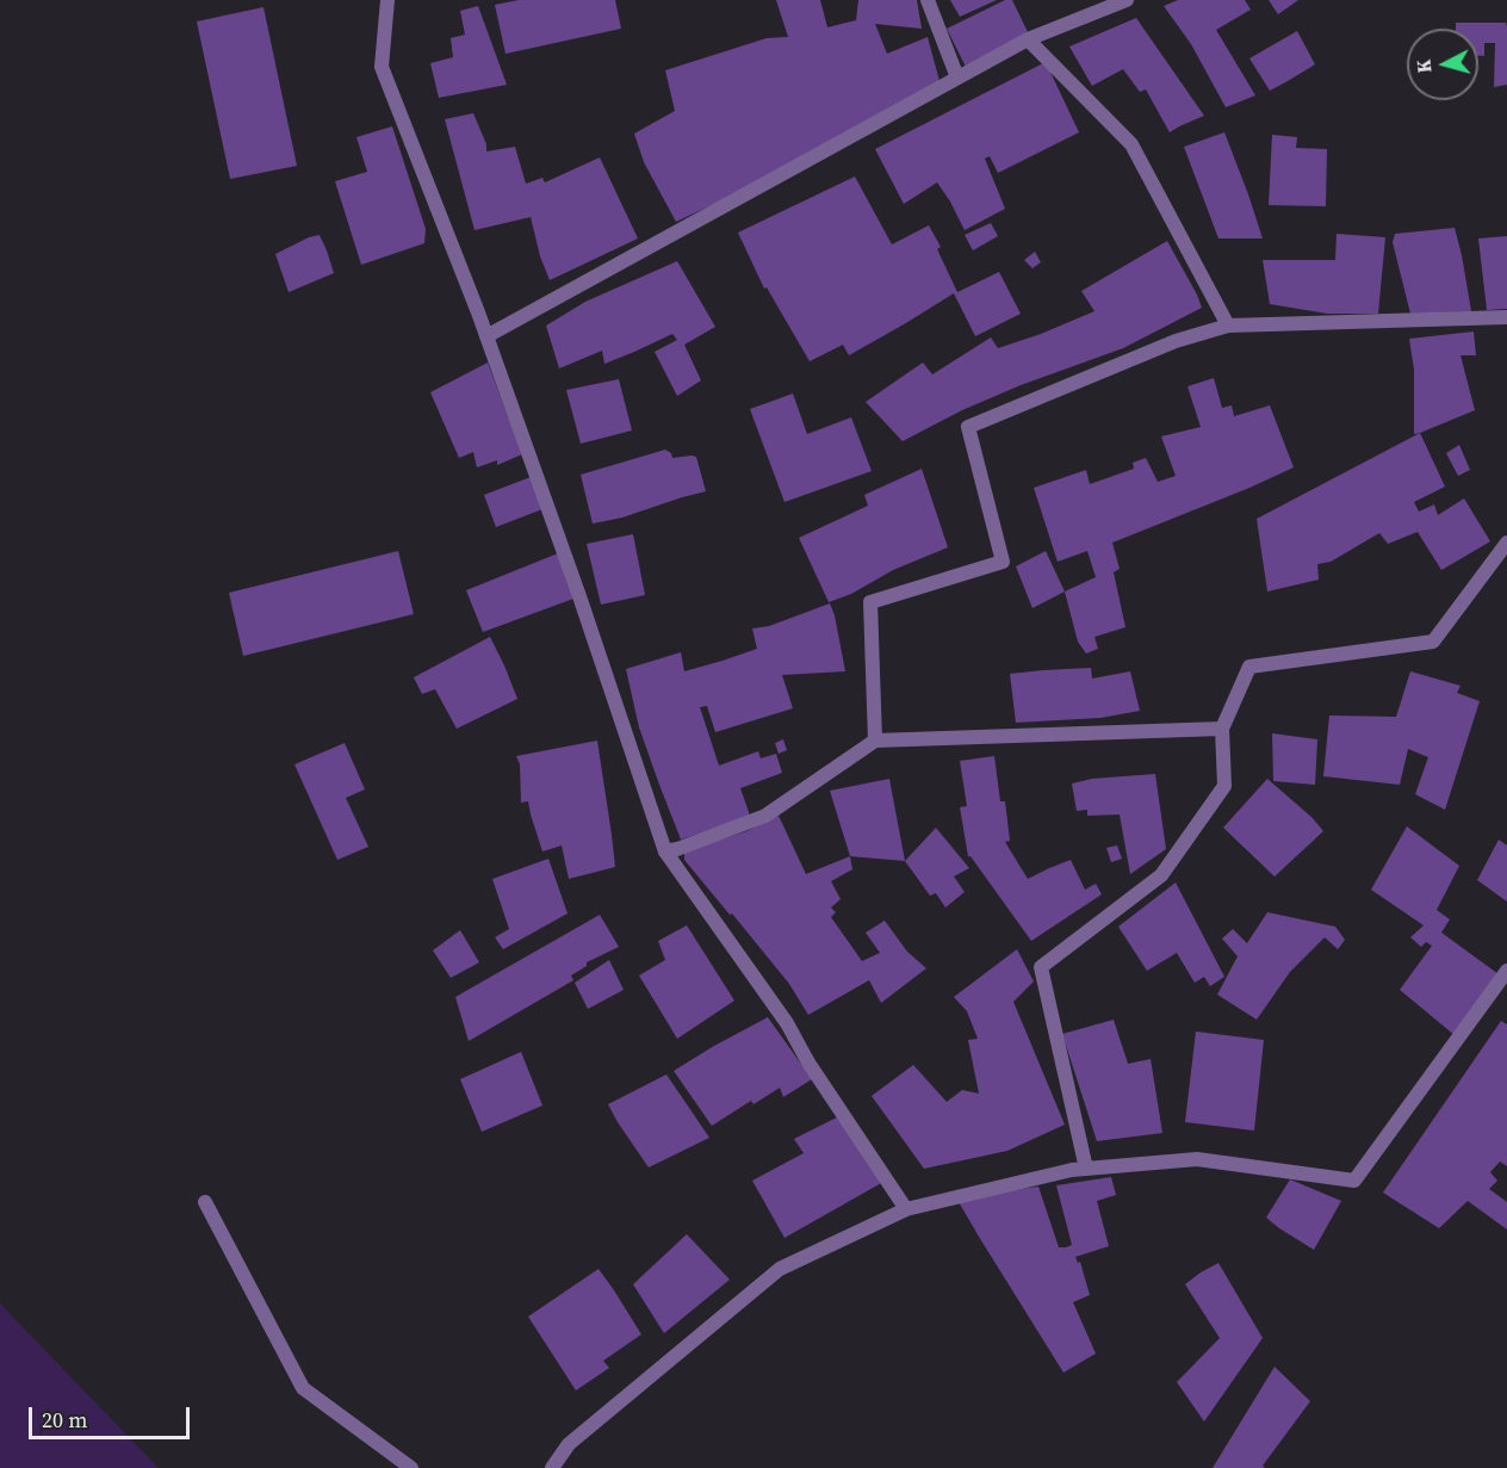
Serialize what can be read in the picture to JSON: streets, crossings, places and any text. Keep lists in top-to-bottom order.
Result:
{
  "scale_bar": "20 m",
  "north": "left"
}
